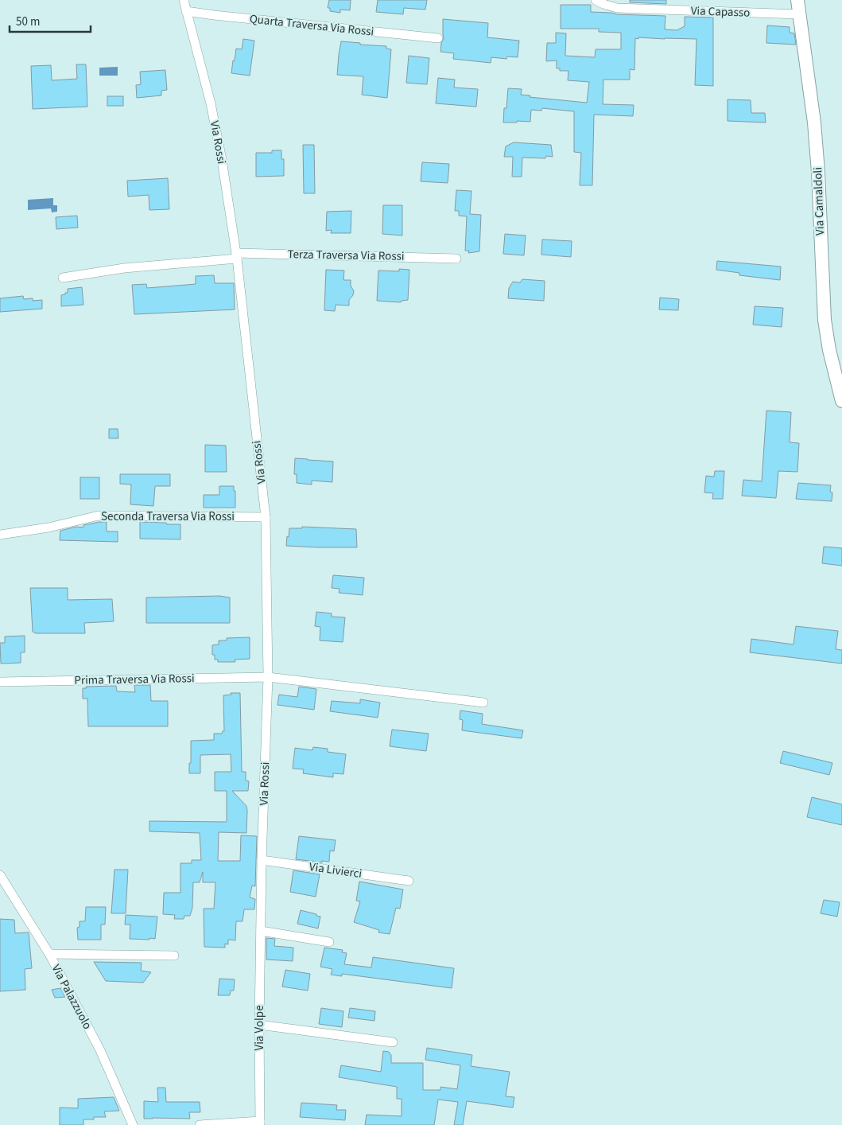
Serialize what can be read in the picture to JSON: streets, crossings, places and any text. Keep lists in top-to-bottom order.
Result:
{
  "streets": {
    "street": [
      "Via Capasso",
      "Quarta Traversa Via Rossi",
      "Via Rossi",
      "Via Camaldoli",
      "Terza Traversa Via Rossi",
      "Seconda Traversa Via Rossi",
      "Prima Traversa Via Rossi",
      "Via Livierci",
      "Via Palazzuolo",
      "Via Volpe"
    ]
  },
  "crossings": [
    ["Via Capasso", "Via Camaldoli"],
    ["Quarta Traversa Via Rossi", "Via Rossi"],
    ["Via Rossi", "Terza Traversa Via Rossi"],
    ["Via Rossi", "Seconda Traversa Via Rossi"],
    ["Via Rossi", "Prima Traversa Via Rossi"],
    ["Via Rossi", "Via Livierci"],
    ["Via Rossi", "Via Volpe"]
  ],
  "scale_bar": "50 m"
}
